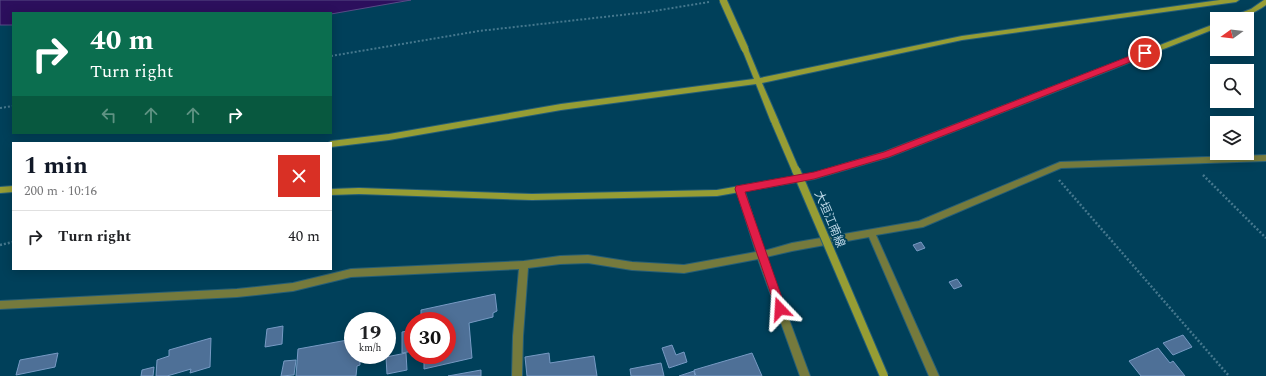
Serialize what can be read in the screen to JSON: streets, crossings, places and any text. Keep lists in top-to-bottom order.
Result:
{
  "streets": {
    "main road": ["大垣江南線"]
  },
  "north": "left",
  "page": {
    "turn": ["40 m", "Turn right"],
    "heading": ["1 min", "200 m · 10:16"],
    "list": [
      {
        "name": "Turn right",
        "value": "40 m"
      }
    ],
    "speed": "19 km/h",
    "limit": "30"
  }
}
